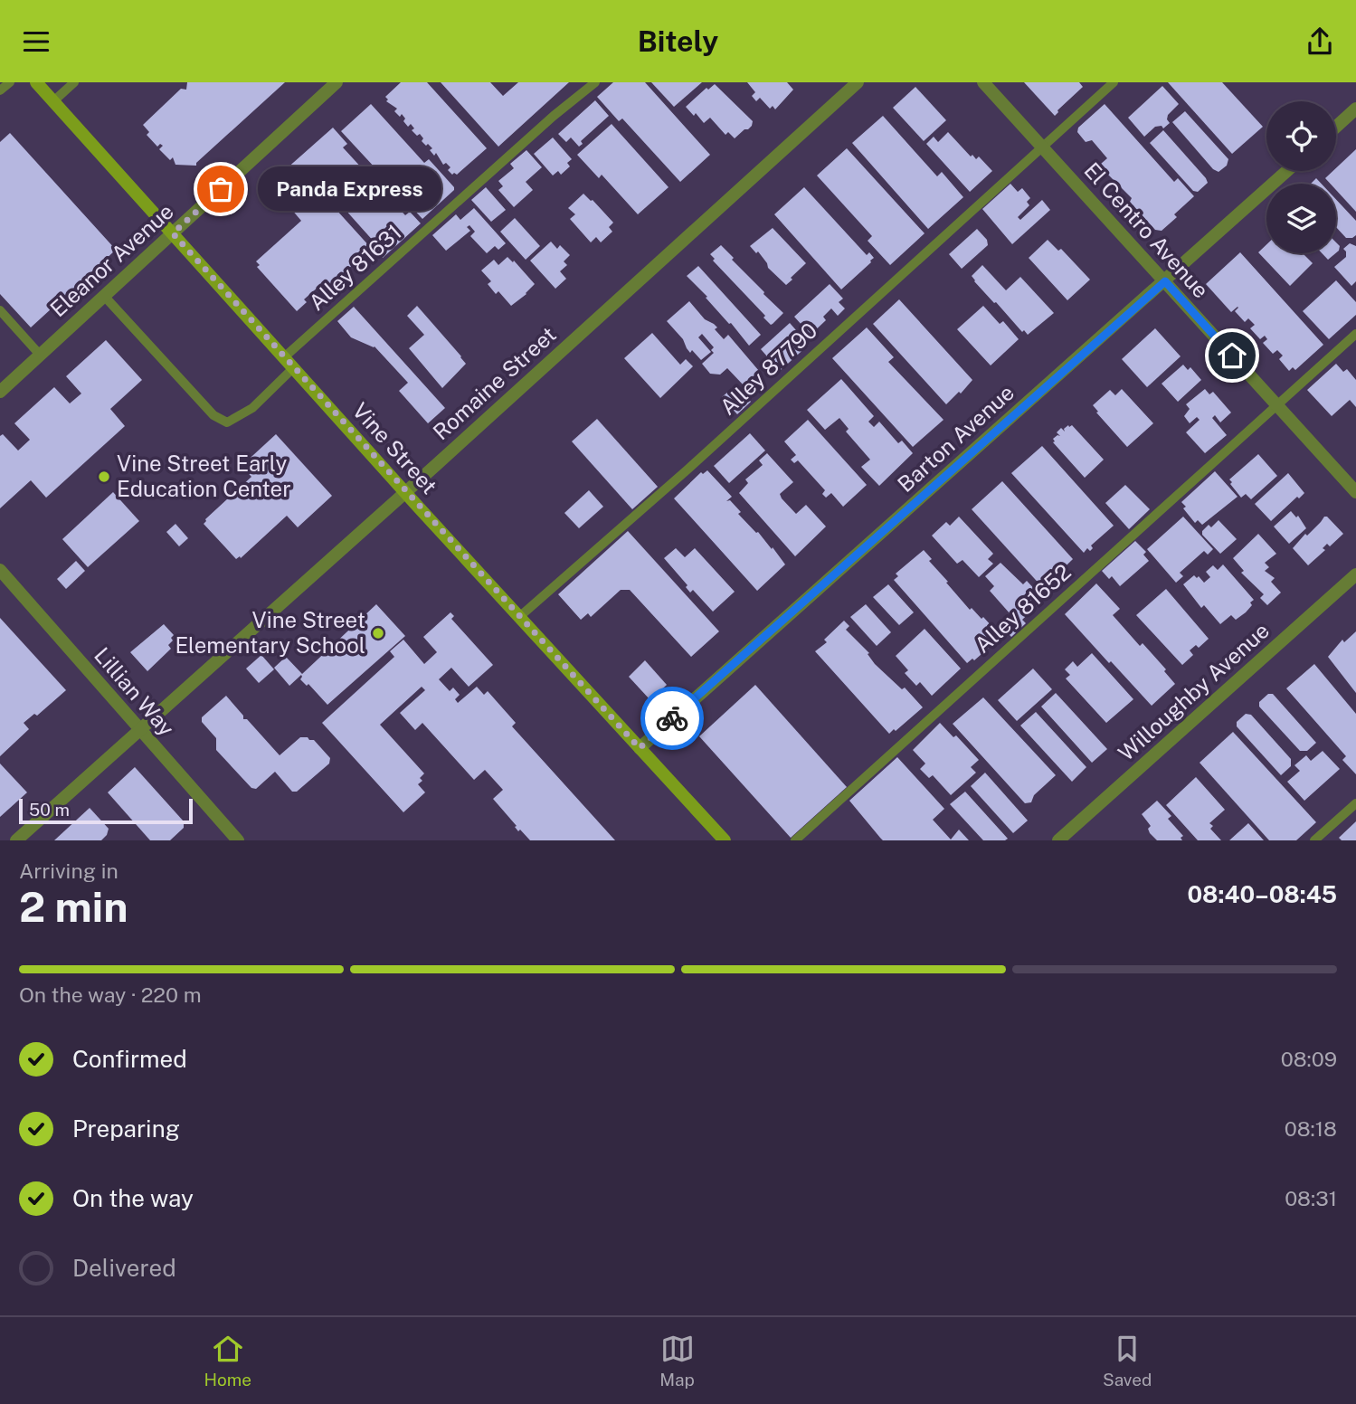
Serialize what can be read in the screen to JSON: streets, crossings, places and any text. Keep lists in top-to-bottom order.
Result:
{
  "streets": {
    "main road": ["Vine Street"],
    "street": [
      "El Centro Avenue",
      "Eleanor Avenue",
      "Romaine Street",
      "Barton Avenue",
      "Lillian Way",
      "Willoughby Avenue"
    ],
    "lane": ["Alley 81631", "Alley 87790", "Alley 81652"]
  },
  "crossings": [
    ["El Centro Avenue", "Alley 87790"],
    ["El Centro Avenue", "Barton Avenue"],
    ["El Centro Avenue", "Alley 81652"],
    ["Eleanor Avenue", "Vine Street"],
    ["Alley 81631", "Vine Street"],
    ["Alley 87790", "Vine Street"],
    ["Romaine Street", "Vine Street"],
    ["Romaine Street", "Lillian Way"],
    ["Barton Avenue", "Vine Street"]
  ],
  "places": ["Panda Express", "Vine Street Early Education Center", "Vine Street Elementary School"],
  "scale_bar": "50 m",
  "page": {
    "header": "Bitely",
    "bubble": "Panda Express",
    "scale": "50 m",
    "heading": ["2 min", "Arriving in", "08:40–08:45"],
    "bar": "On the way · 220 m",
    "list": [
      ["Confirmed", "08:09"],
      ["Preparing", "08:18"],
      ["On the way", "08:31"],
      "Delivered"
    ],
    "tabs": ["Home", "Map", "Saved"]
  }
}
